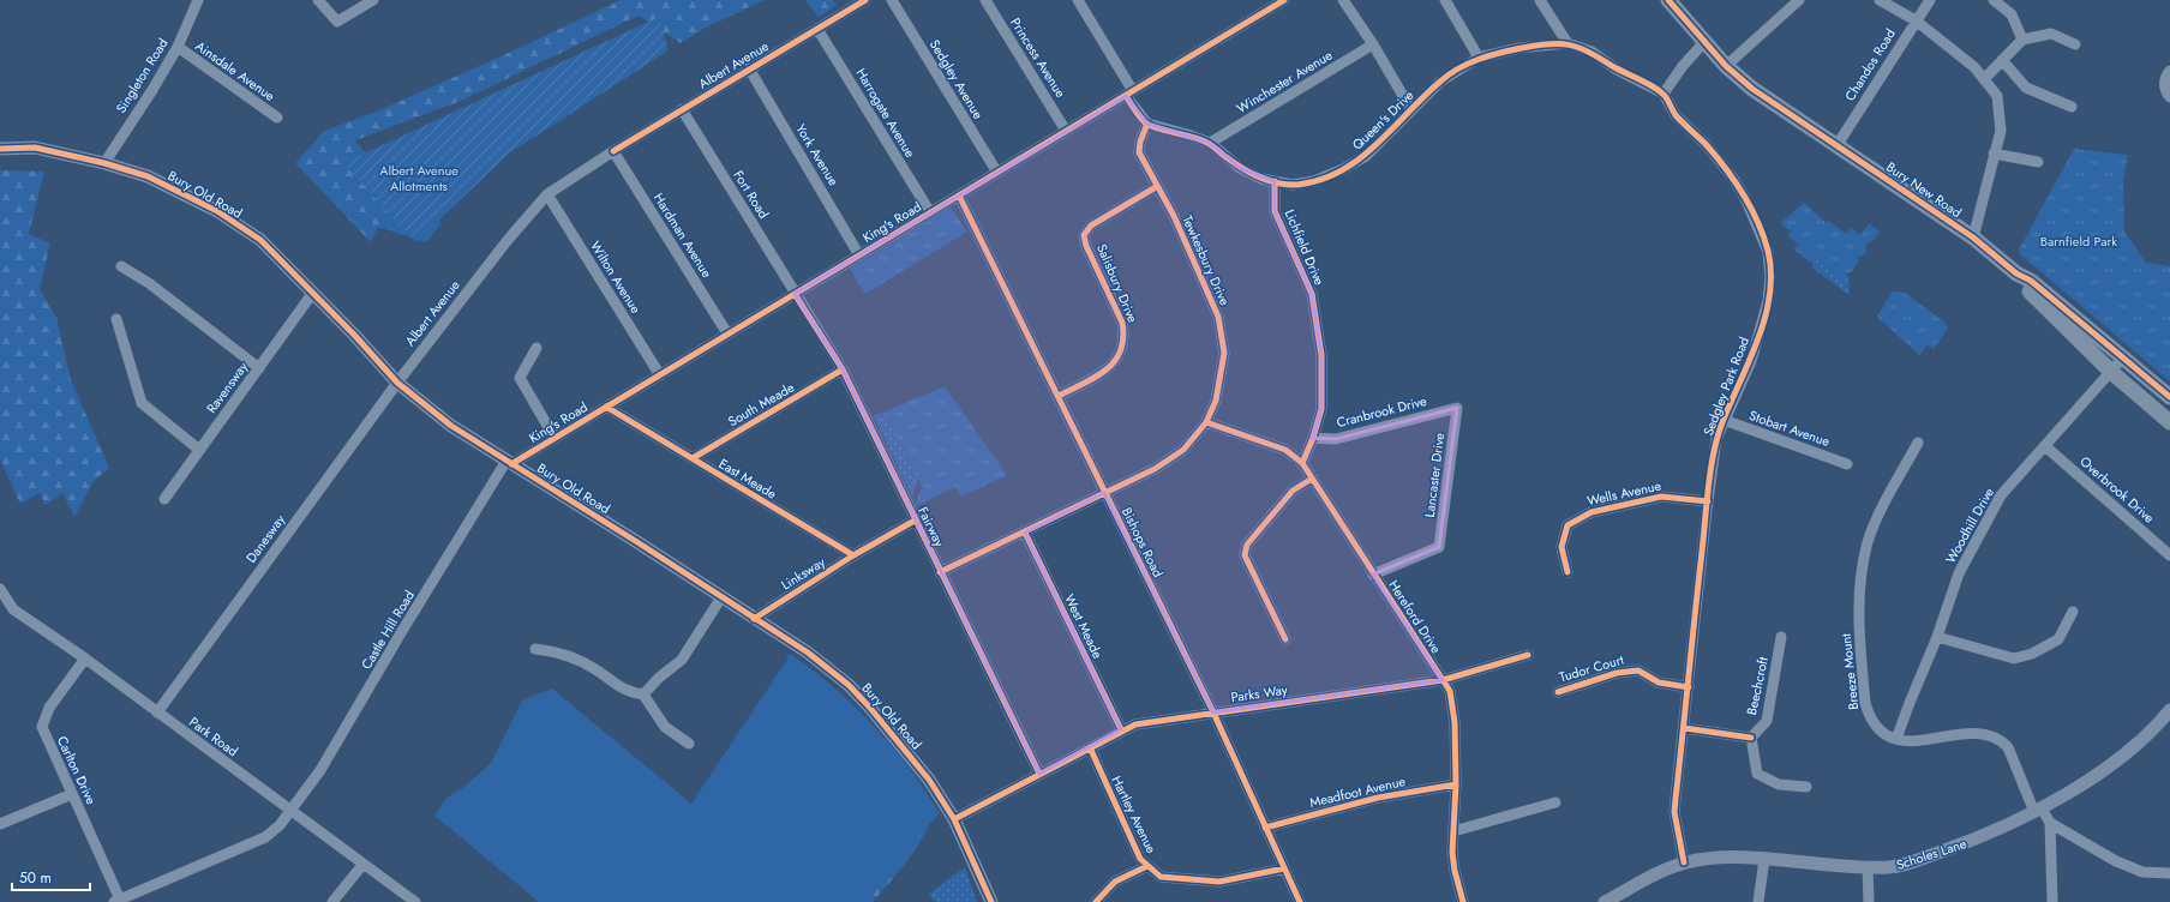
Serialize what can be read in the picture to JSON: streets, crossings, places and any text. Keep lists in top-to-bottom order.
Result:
{
  "streets": {
    "highway": ["Bury New Road"],
    "main road": ["Bury Old Road", "Scholes Lane"],
    "street": [
      "Princess Avenue",
      "Albert Avenue",
      "Chandos Road",
      "Ainsdale Avenue",
      "Singleton Road",
      "Sedgley Avenue",
      "Winchester Avenue",
      "Harrogate Avenue",
      "Queen's Drive",
      "York Avenue",
      "Fort Road",
      "King's Road",
      "Hardman Avenue",
      "Lichfield Drive",
      "Tewkesbury Drive",
      "Wilton Avenue",
      "Salisbury Drive",
      "Sedgley Park Road",
      "Ravensway",
      "South Meade",
      "Cranbrook Drive",
      "Stobart Avenue",
      "Lancaster Drive",
      "East Meade",
      "Overbrook Drive",
      "Wells Avenue",
      "Woodhill Drive",
      "Fairway",
      "Danesway",
      "Bishops Road",
      "Linksway",
      "Hereford Drive",
      "West Meade",
      "Castle Hill Road",
      "Tudor Court",
      "Breeze Mount",
      "Beechcroft",
      "Parks Way",
      "Park Road",
      "Carlton Drive",
      "Meadfoot Avenue",
      "Hartley Avenue"
    ]
  },
  "crossings": [
    ["Princess Avenue", "King's Road"],
    ["Albert Avenue", "Harrogate Avenue"],
    ["Albert Avenue", "York Avenue"],
    ["Albert Avenue", "Bury Old Road"],
    ["Albert Avenue", "Fort Road"],
    ["Albert Avenue", "Hardman Avenue"],
    ["Albert Avenue", "Wilton Avenue"],
    ["Albert Avenue", "Danesway"],
    ["Chandos Road", "Bury New Road"],
    ["Ainsdale Avenue", "Singleton Road"],
    ["Singleton Road", "Bury Old Road"],
    ["Sedgley Avenue", "King's Road"],
    ["Winchester Avenue", "Queen's Drive"],
    ["Harrogate Avenue", "King's Road"],
    ["Queen's Drive", "Lichfield Drive"],
    ["Queen's Drive", "Tewkesbury Drive"],
    ["Queen's Drive", "Sedgley Park Road"],
    ["York Avenue", "King's Road"],
    ["Bury New Road", "Woodhill Drive"],
    ["Bury Old Road", "King's Road"],
    ["Bury Old Road", "Ravensway"],
    ["Bury Old Road", "Danesway"],
    ["Bury Old Road", "Linksway"],
    ["Bury Old Road", "Castle Hill Road"],
    ["Bury Old Road", "Parks Way"],
    ["Fort Road", "King's Road"],
    ["Fort Road", "Fairway"],
    ["King's Road", "Hardman Avenue"],
    ["King's Road", "Wilton Avenue"],
    ["King's Road", "East Meade"],
    ["King's Road", "Fairway"],
    ["King's Road", "Bishops Road"],
    ["King's Road", "Castle Hill Road"],
    ["Lichfield Drive", "Cranbrook Drive"],
    ["Lichfield Drive", "Hereford Drive"],
    ["Tewkesbury Drive", "Salisbury Drive"],
    ["Tewkesbury Drive", "Fairway"],
    ["Tewkesbury Drive", "Bishops Road"],
    ["Tewkesbury Drive", "Hereford Drive"],
    ["Tewkesbury Drive", "West Meade"],
    ["Salisbury Drive", "Bishops Road"],
    ["Sedgley Park Road", "Stobart Avenue"],
    ["Sedgley Park Road", "Wells Avenue"],
    ["Sedgley Park Road", "Tudor Court"],
    ["Sedgley Park Road", "Scholes Lane"],
    ["South Meade", "East Meade"],
    ["South Meade", "Fairway"],
    ["Cranbrook Drive", "Lancaster Drive"],
    ["Lancaster Drive", "Hereford Drive"],
    ["East Meade", "Linksway"],
    ["Overbrook Drive", "Woodhill Drive"],
    ["Woodhill Drive", "Breeze Mount"],
    ["Fairway", "Linksway"],
    ["Fairway", "Parks Way"],
    ["Danesway", "Park Road"],
    ["Bishops Road", "Parks Way"],
    ["Bishops Road", "Meadfoot Avenue"],
    ["Bishops Road", "Hartley Avenue"],
    ["Hereford Drive", "Parks Way"],
    ["Hereford Drive", "Meadfoot Avenue"],
    ["West Meade", "Parks Way"],
    ["Castle Hill Road", "Park Road"],
    ["Castle Hill Road", "Carlton Drive"],
    ["Breeze Mount", "Scholes Lane"],
    ["Parks Way", "Hartley Avenue"],
    ["Park Road", "Carlton Drive"]
  ],
  "parks": ["Albert Avenue Allotments", "Barnfield Park"],
  "scale_bar": "50 m"
}
